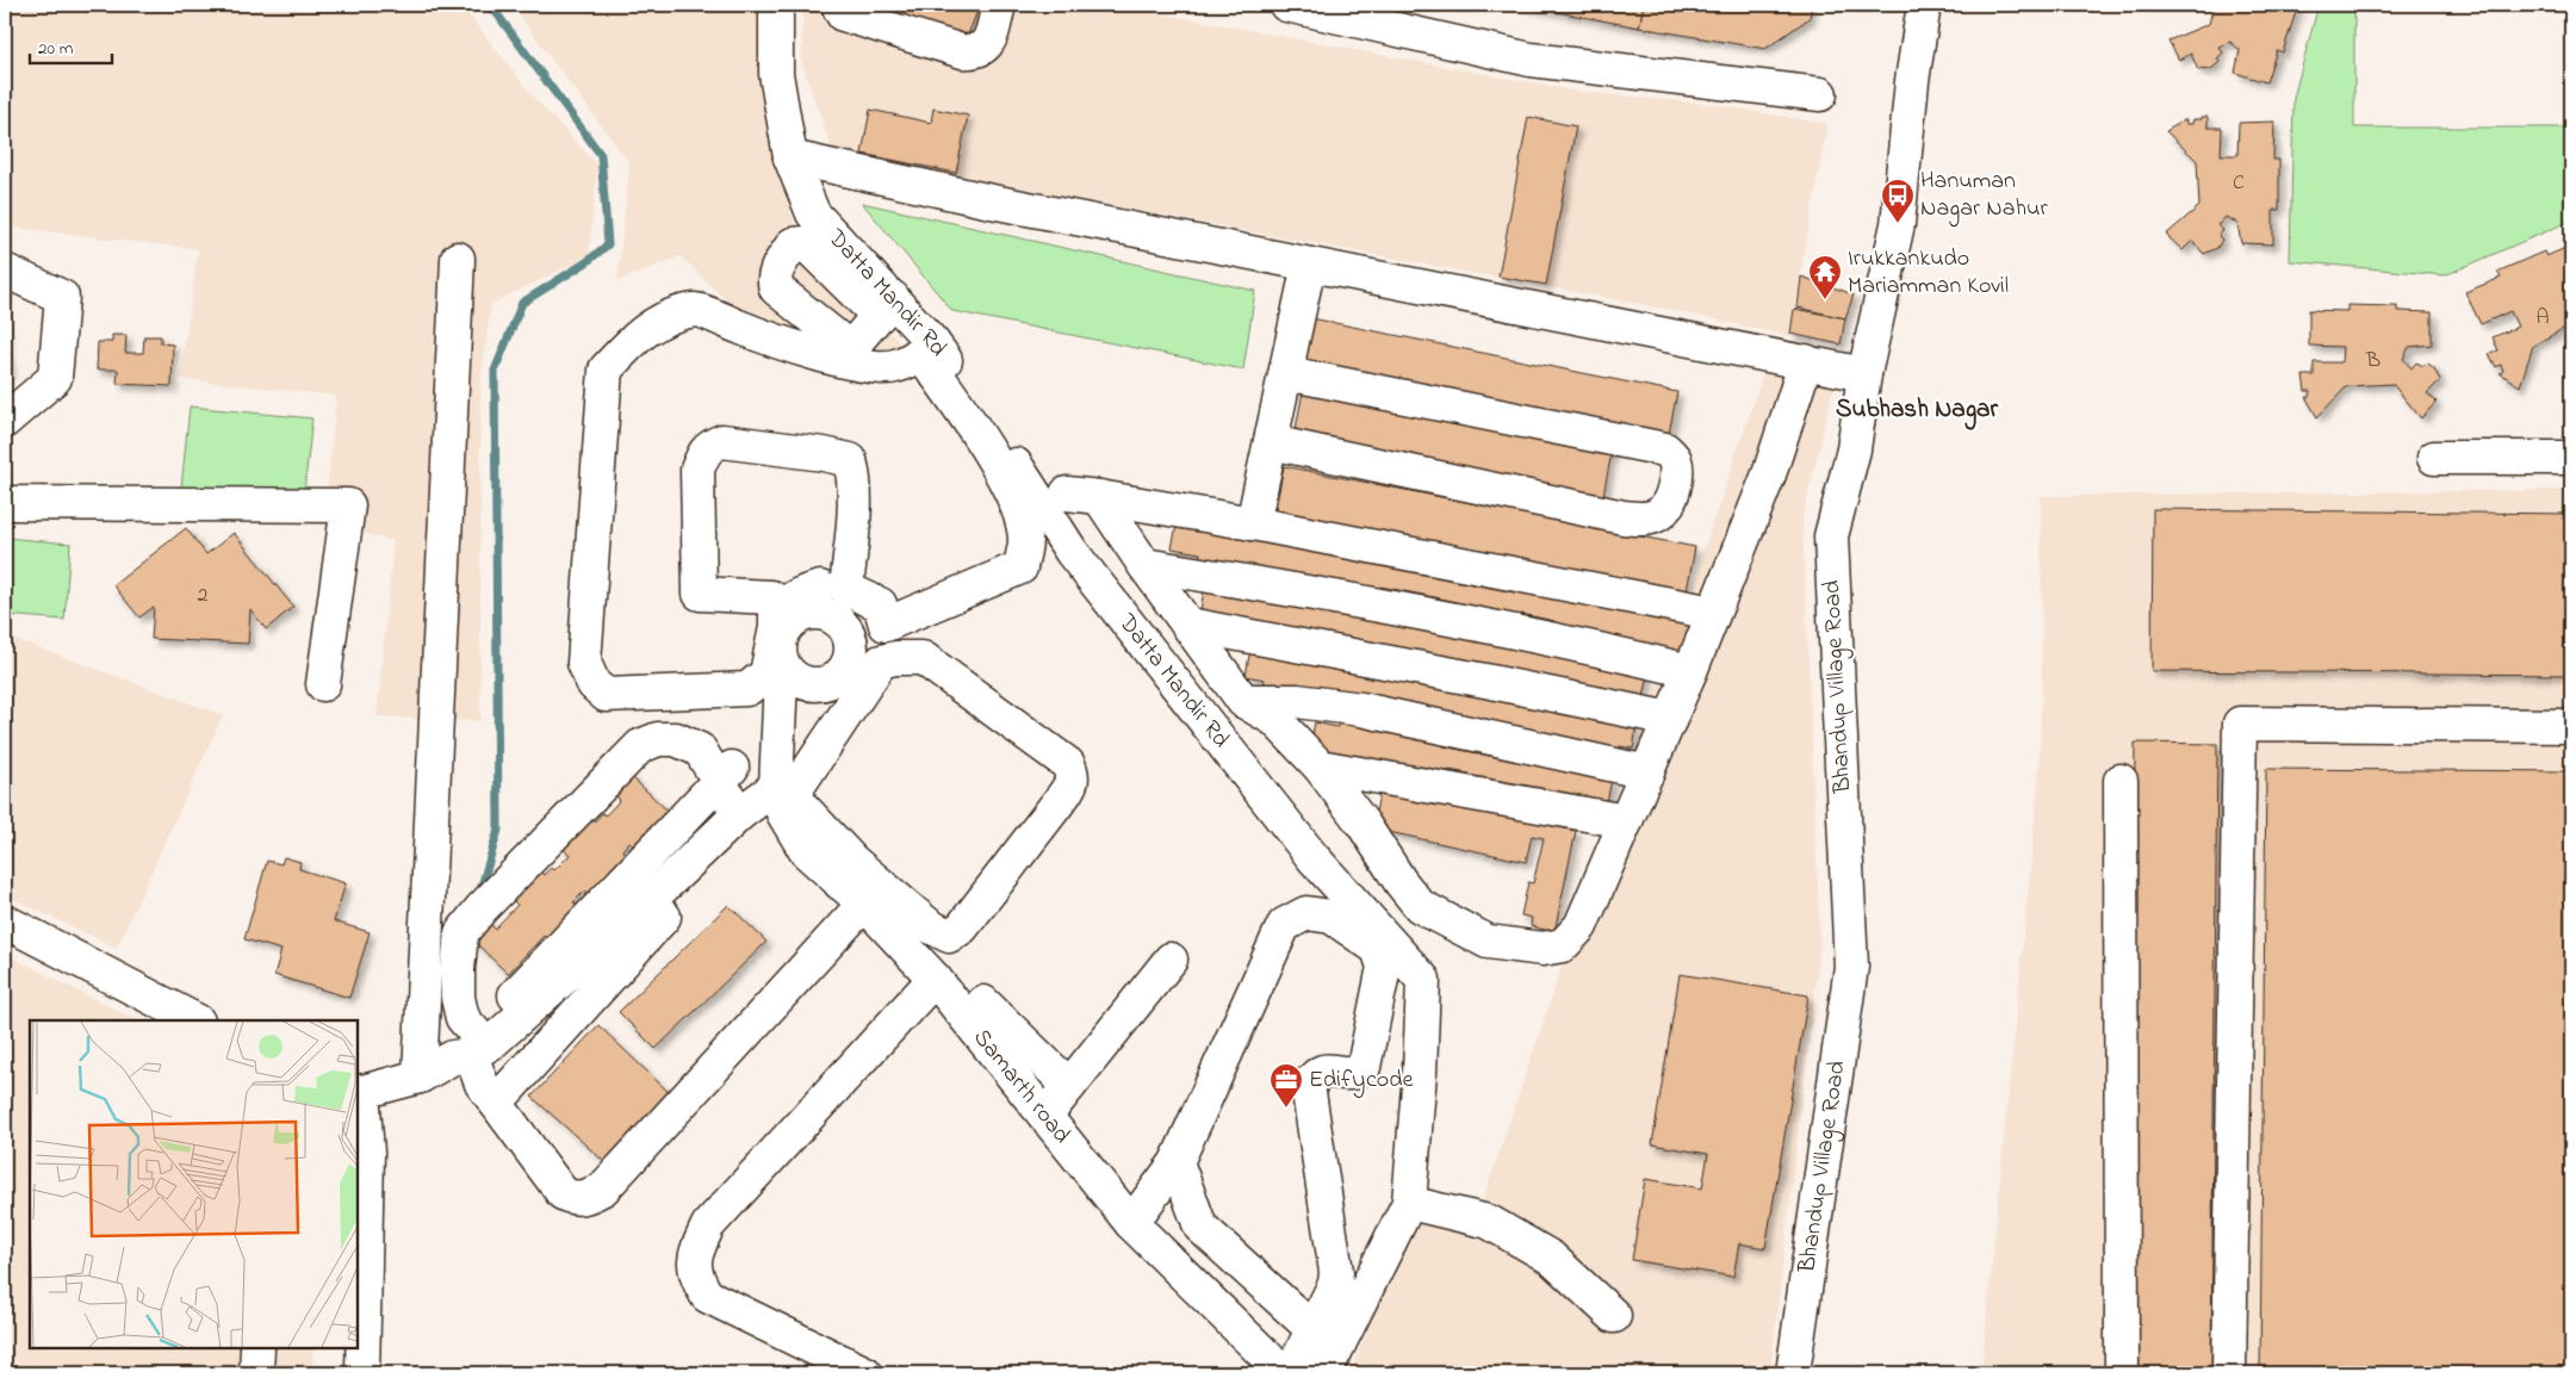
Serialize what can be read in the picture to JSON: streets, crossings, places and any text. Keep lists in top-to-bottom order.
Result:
{
  "streets": {
    "street": ["Datta Mandir Rd", "Bhandup Village Road", "Samarth road"]
  },
  "districts": ["Subhash Nagar"],
  "places": {
    "bus stop": ["Hanuman Nagar Nahur"],
    "temple": ["Irukkankudo Mariamman Kovil"],
    "office": ["Edifycode"]
  },
  "house_numbers": [
    "C",
    "A",
    "B",
    "2"
  ],
  "scale_bar": "20 m"
}
